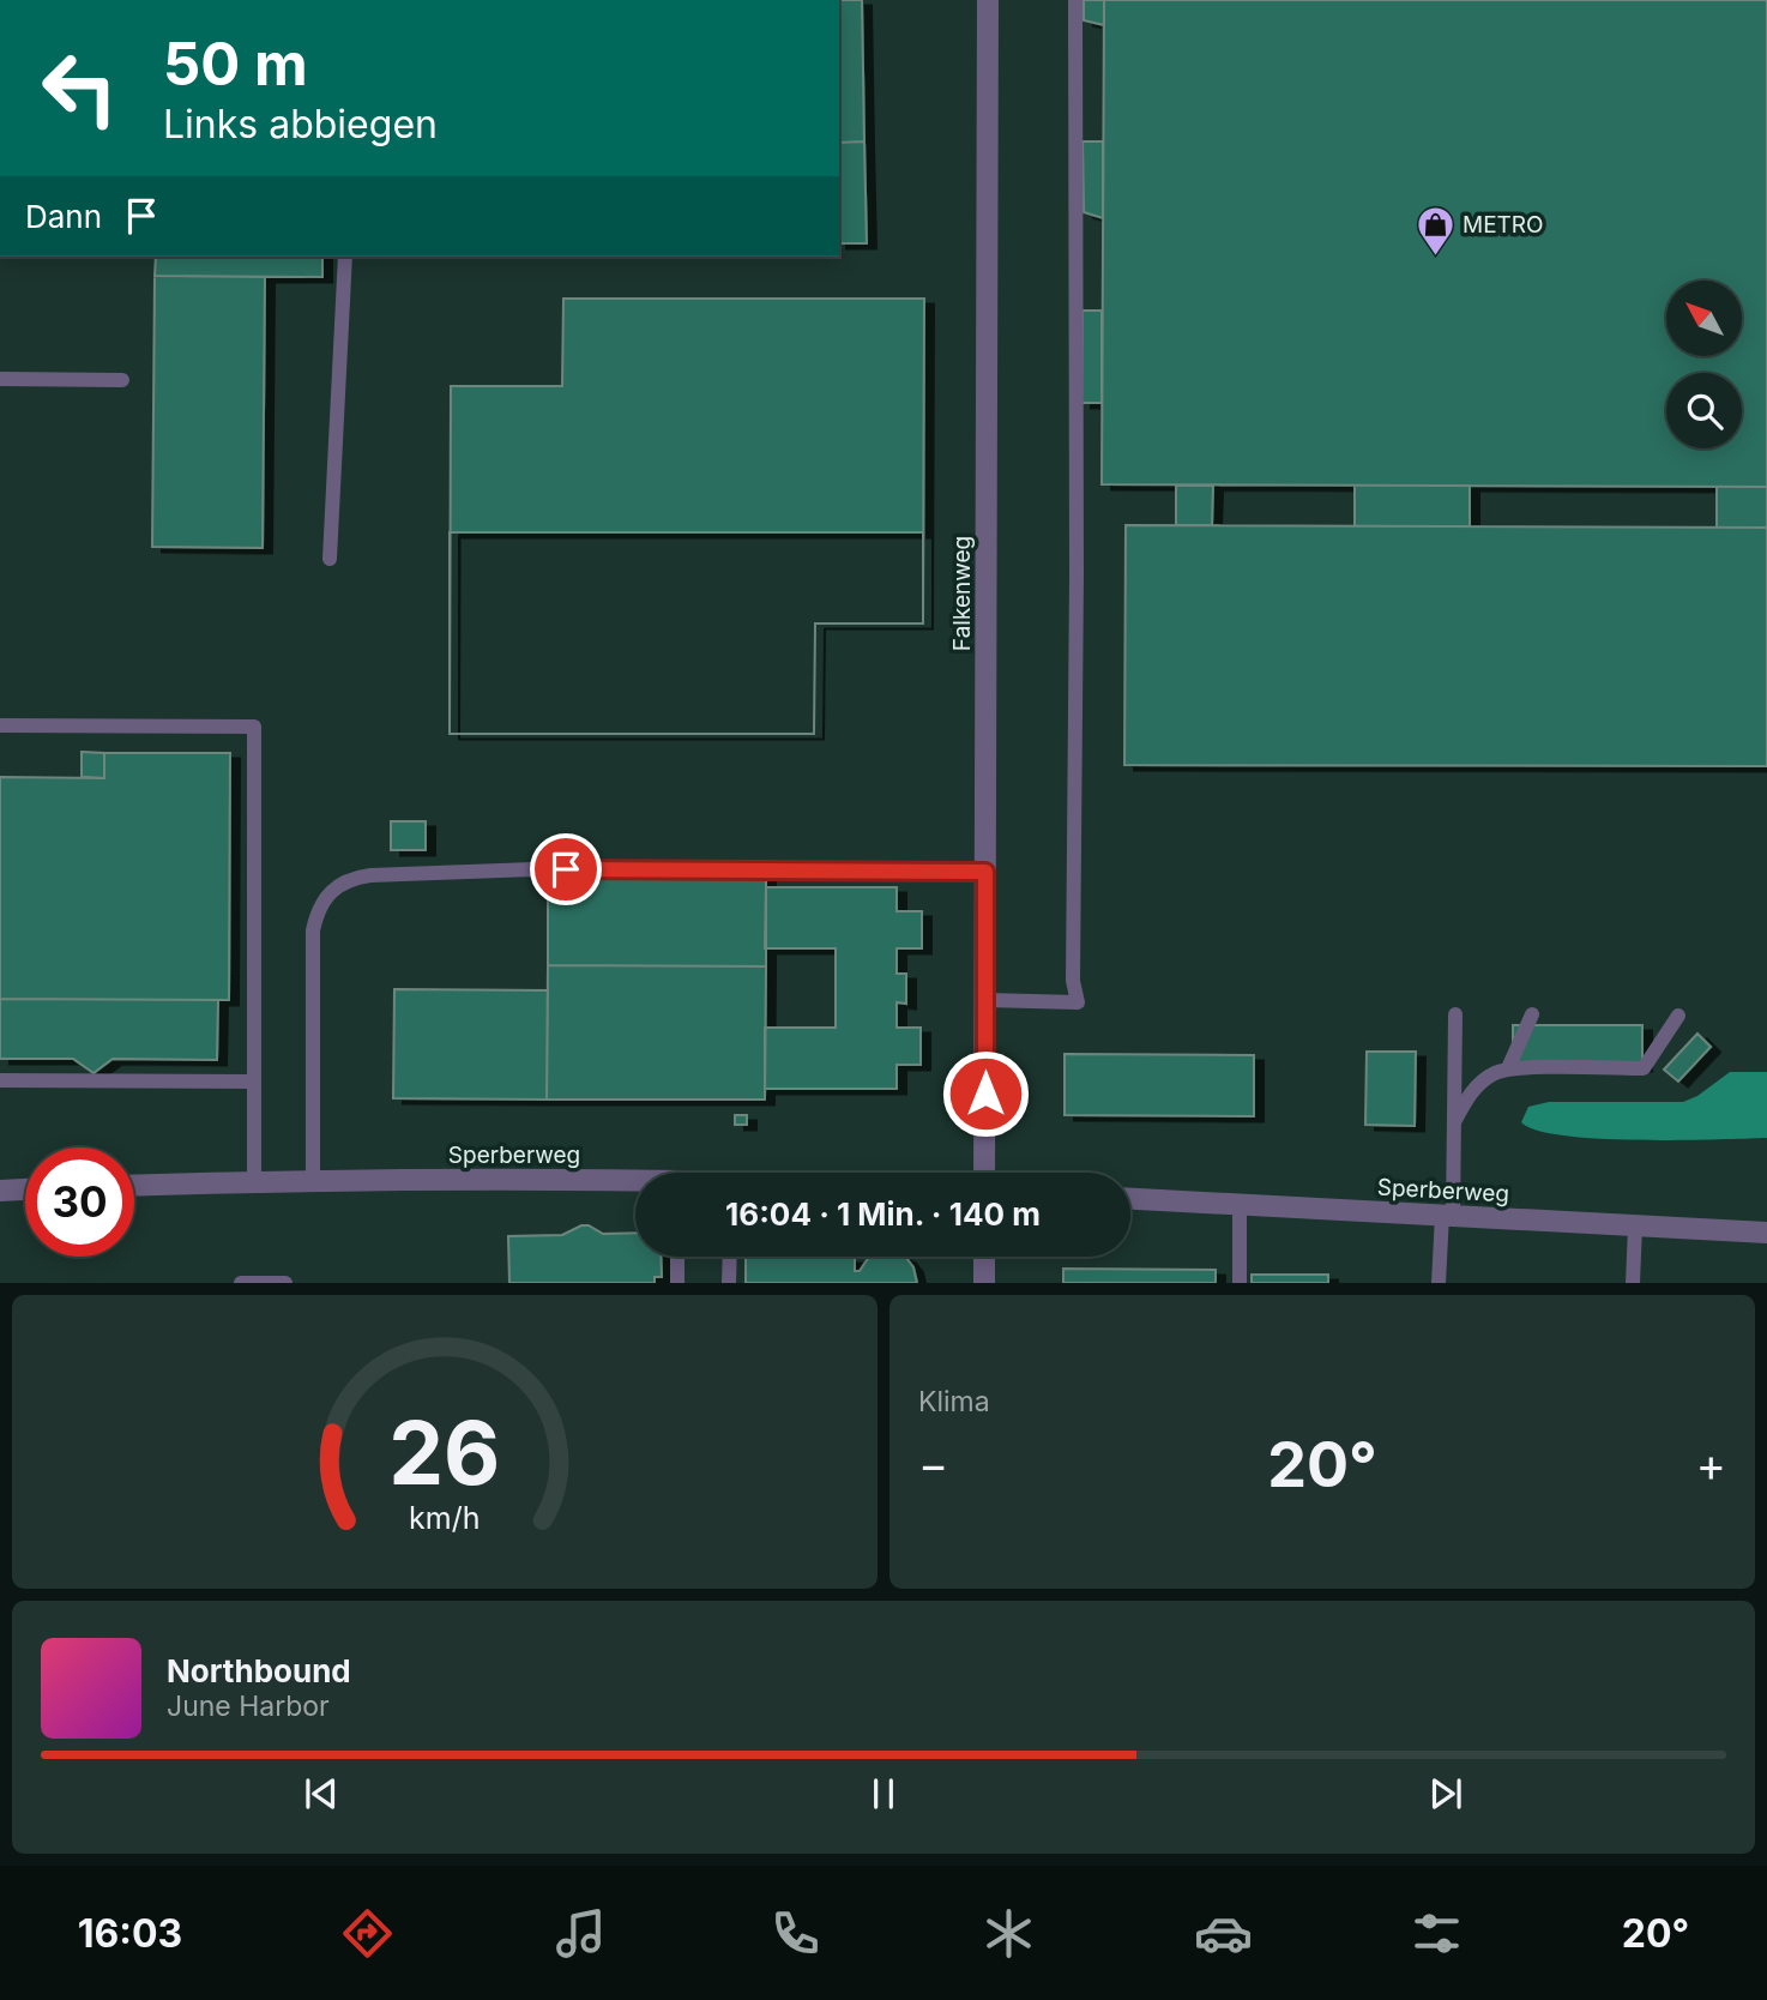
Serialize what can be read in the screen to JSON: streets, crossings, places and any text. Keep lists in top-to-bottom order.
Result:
{
  "streets": {
    "street": ["Falkenweg", "Sperberweg"]
  },
  "places": {
    "shop": ["METRO"]
  },
  "north": "top left",
  "page": {
    "turn": ["50 m", "Links abbiegen"],
    "then": "Dann",
    "limit": "30",
    "trip": "16:04 · 1 Min. · 140 m",
    "tile": "Klima",
    "heat": ["−", "20°", "+"],
    "song": ["Northbound", "June Harbor"],
    "tabs": ["16:03", "20°"],
    "gauge": ["26", "km/h"]
  }
}
